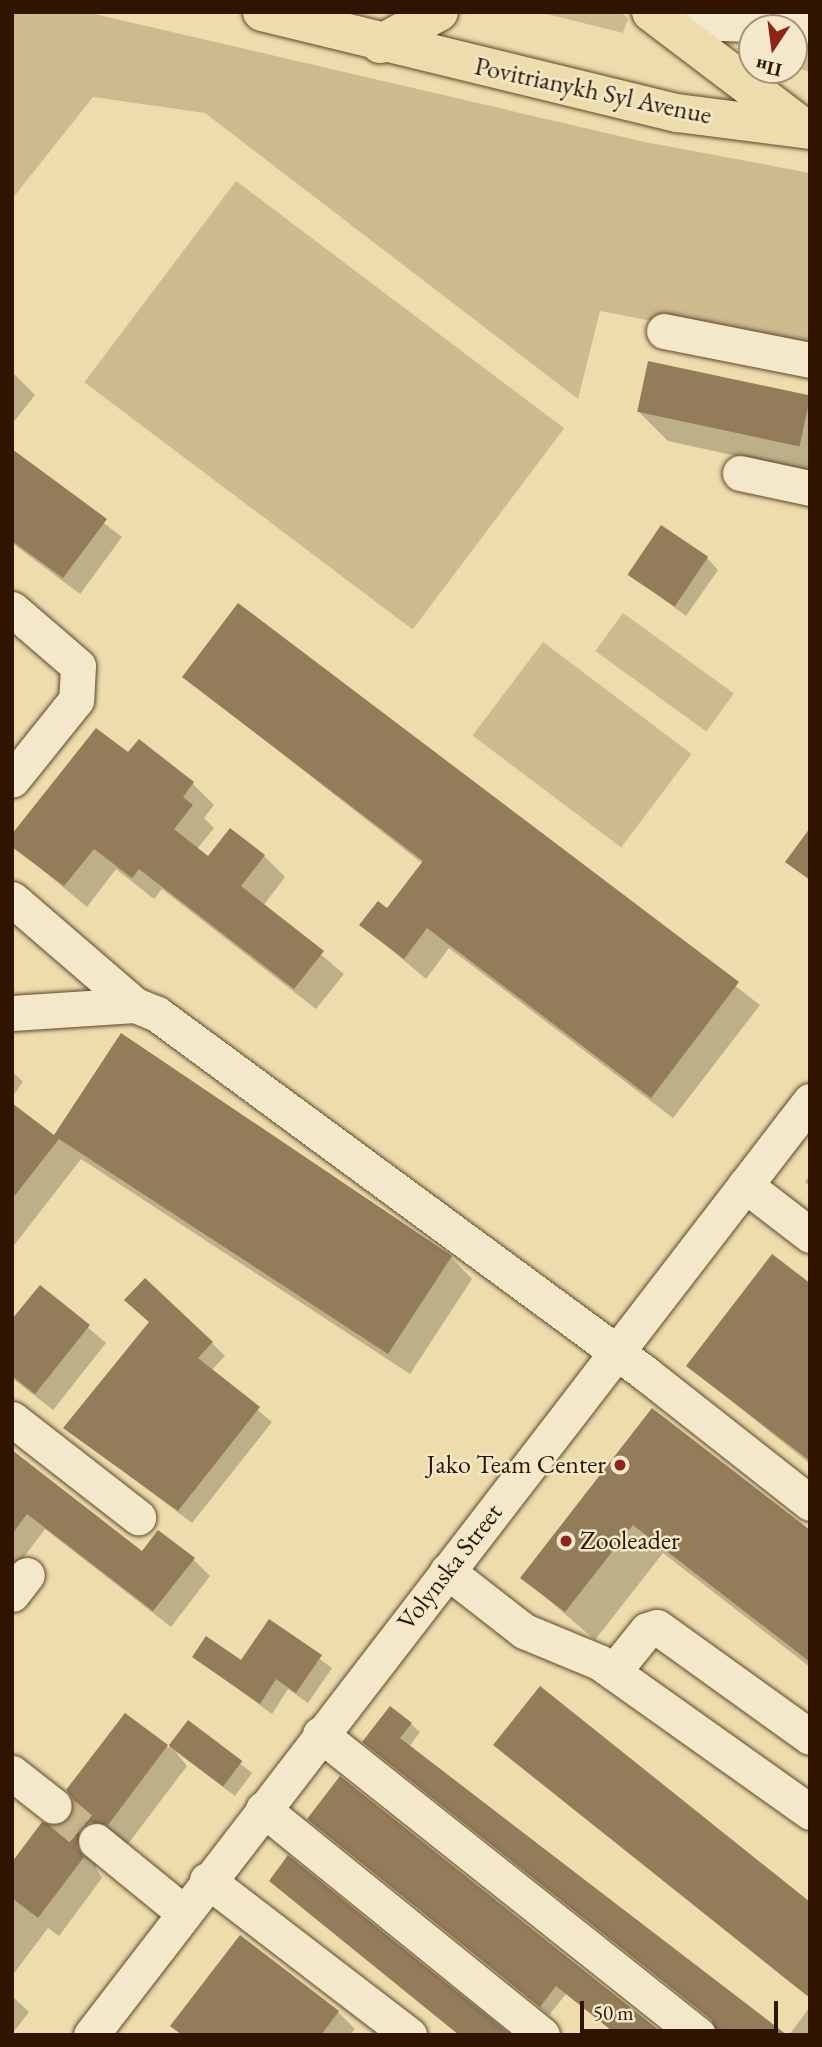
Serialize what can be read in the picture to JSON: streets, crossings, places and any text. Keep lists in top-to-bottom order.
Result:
{
  "streets": {
    "main road": ["Povitrianykh Syl Avenue"],
    "street": ["Volynska Street"]
  },
  "places": ["Jako Team Center", "Zooleader"],
  "scale_bar": "50 m",
  "north": "bottom"
}
